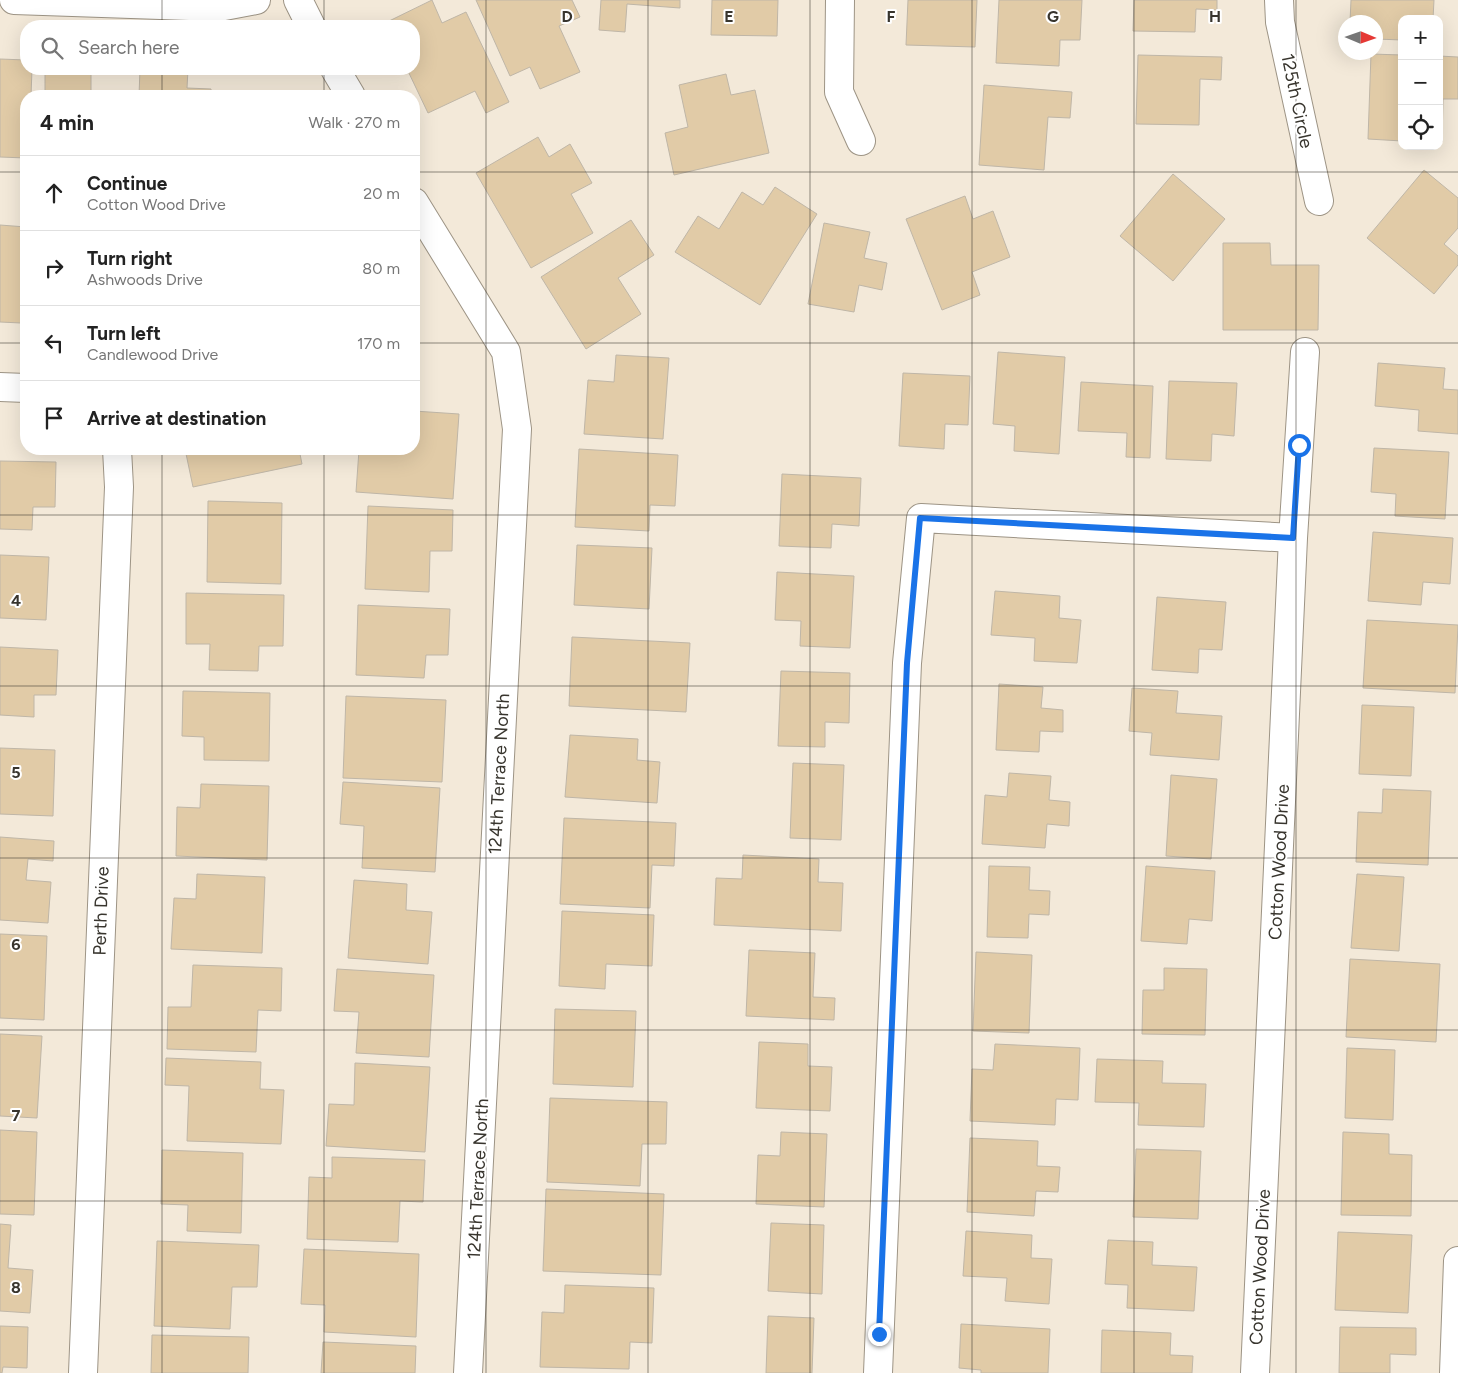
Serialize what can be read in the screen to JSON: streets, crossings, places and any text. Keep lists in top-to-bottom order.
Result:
{
  "streets": {
    "street": [
      "125th Circle",
      "124th Terrace North",
      "Cotton Wood Drive",
      "Perth Drive"
    ]
  },
  "north": "right",
  "page": {
    "map_buttons": ["+", "−"],
    "search": "Search here",
    "heading": ["4 min", "Walk · 270 m"],
    "list": [
      ["Continue", "Cotton Wood Drive", "20 m"],
      ["Turn right", "Ashwoods Drive", "80 m"],
      ["Turn left", "Candlewood Drive", "170 m"],
      "Arrive at destination"
    ]
  },
  "grid": {
    "columns": [
      "D",
      "E",
      "F",
      "G",
      "H"
    ],
    "rows": [
      "4",
      "5",
      "6",
      "7",
      "8"
    ]
  }
}
